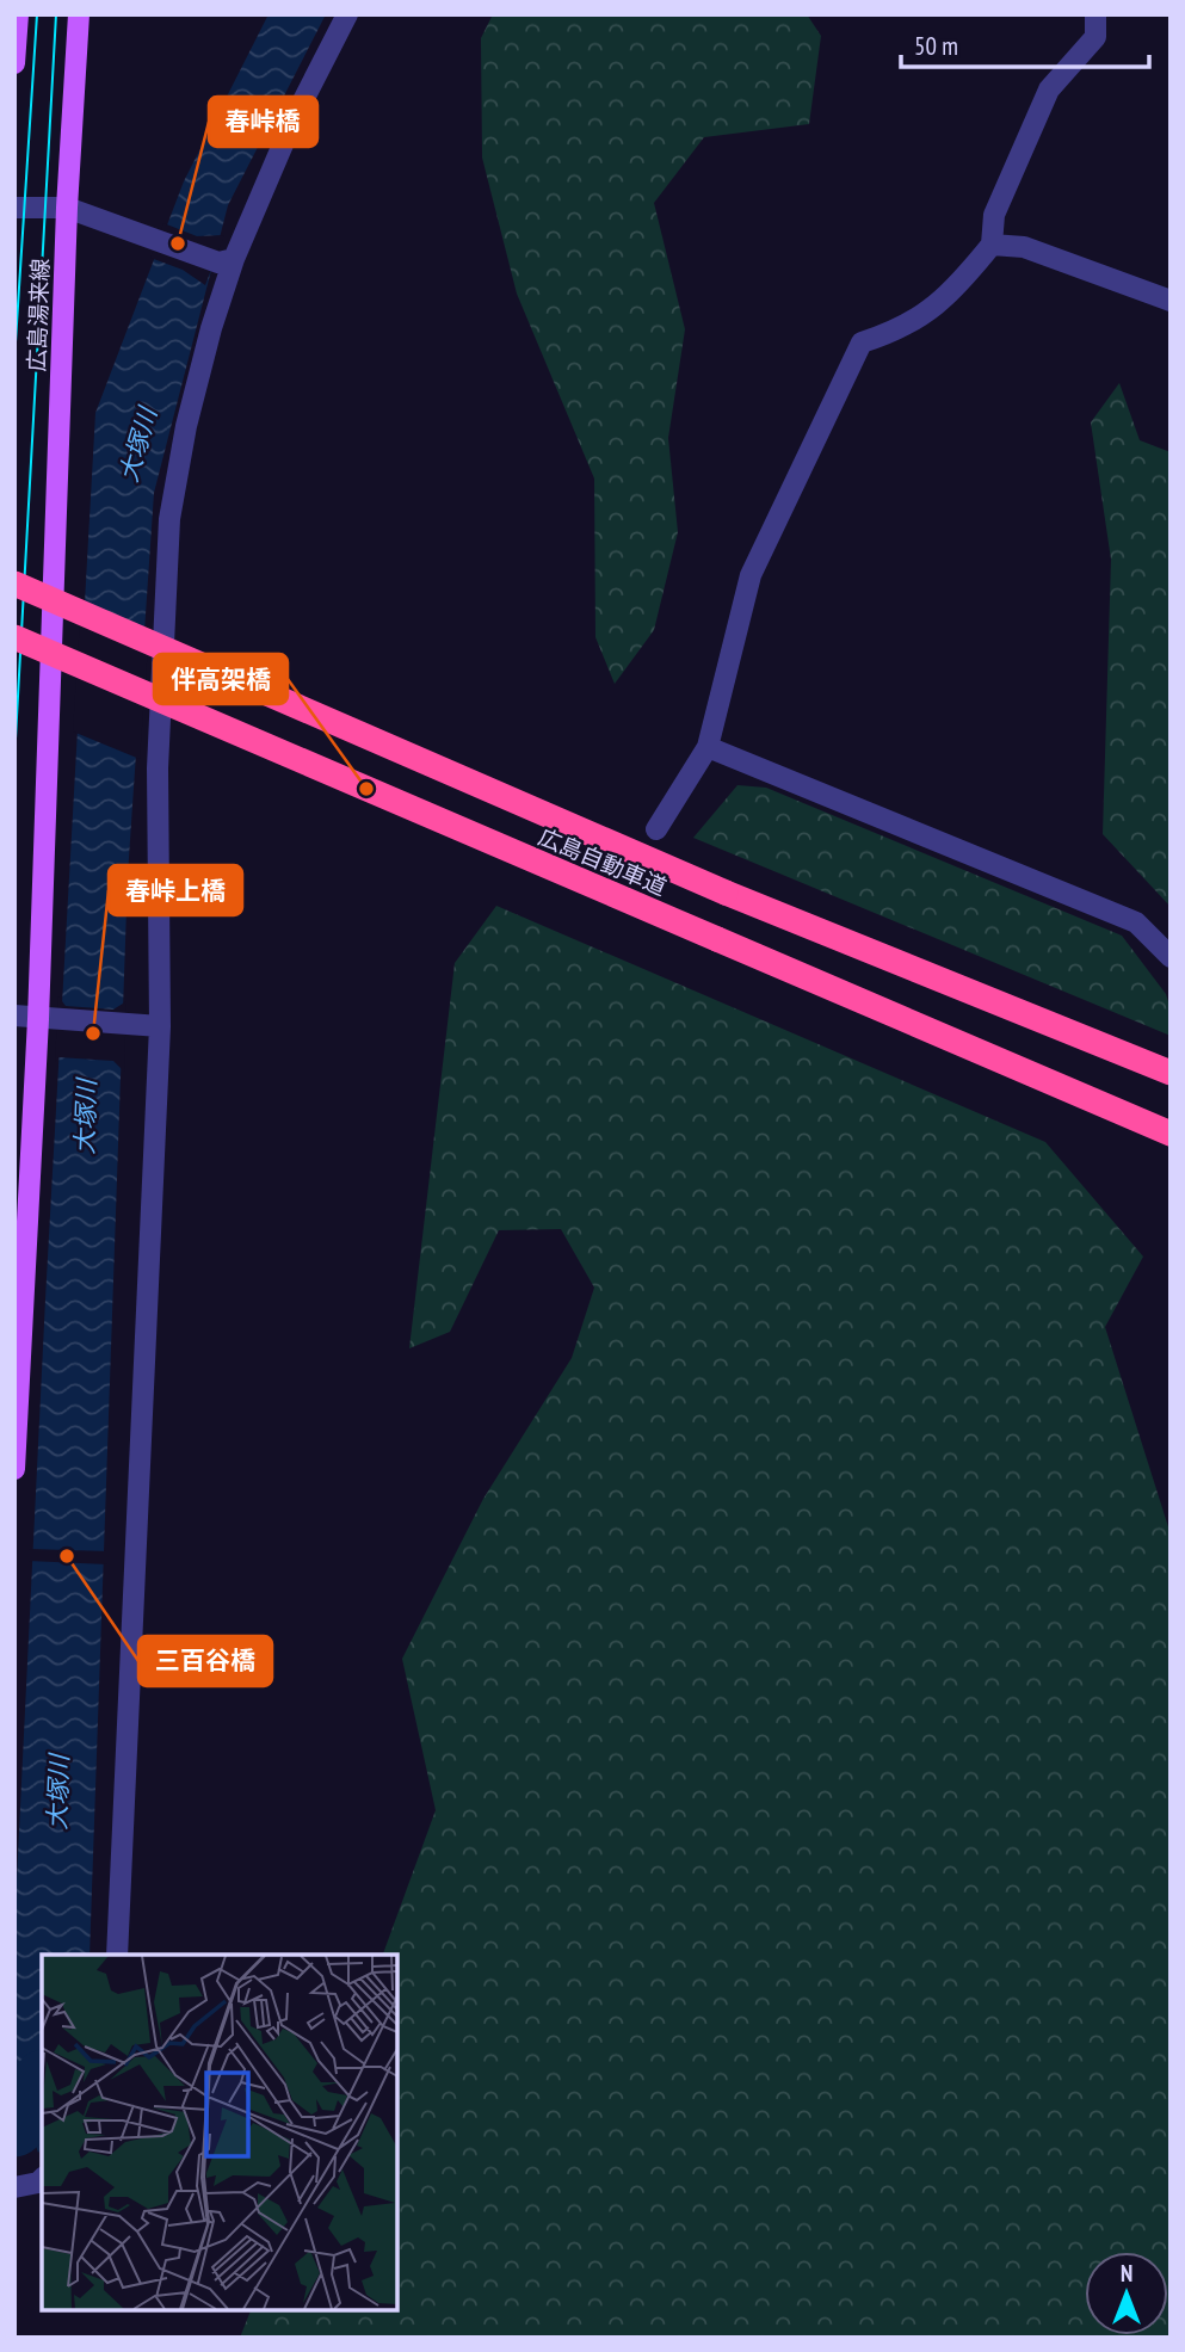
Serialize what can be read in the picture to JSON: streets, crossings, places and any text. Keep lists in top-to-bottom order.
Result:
{
  "streets": {
    "highway": ["広島自動車道"],
    "main road": ["広島湯来線"]
  },
  "water": ["大塚川"],
  "places": [
    "春峠橋",
    "伴高架橋",
    "春峠上橋",
    "三百谷橋"
  ],
  "scale_bar": "50 m",
  "north": "top"
}
